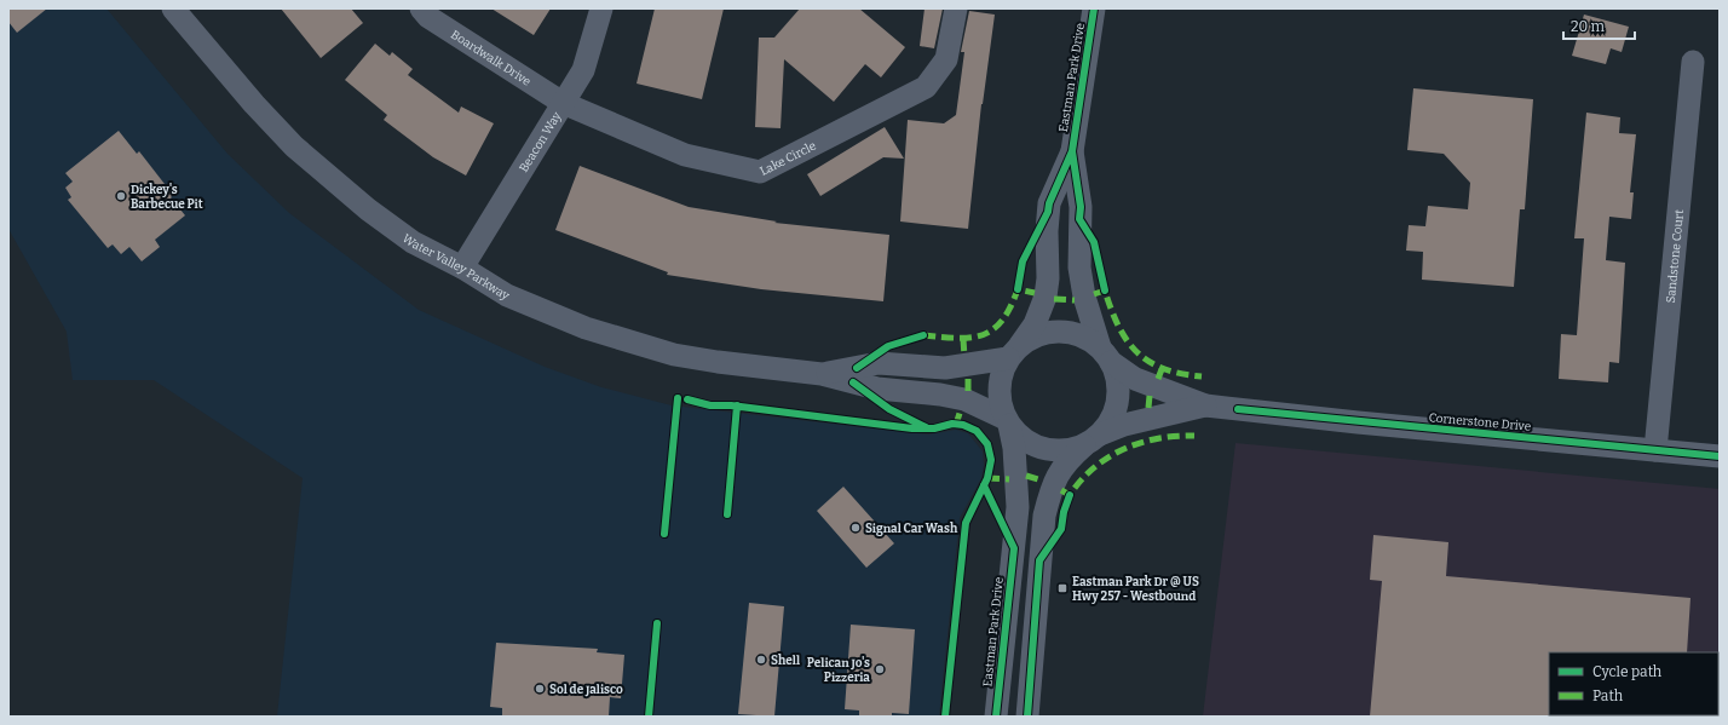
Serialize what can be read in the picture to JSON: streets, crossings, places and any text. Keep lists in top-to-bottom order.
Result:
{
  "streets": {
    "street": [
      "Boardwalk Drive",
      "Eastman Park Drive",
      "Beacon Way",
      "Lake Circle",
      "Sandstone Court",
      "Water Valley Parkway",
      "Cornerstone Drive"
    ]
  },
  "crossings": [
    ["Boardwalk Drive", "Beacon Way"],
    ["Boardwalk Drive", "Lake Circle"],
    ["Eastman Park Drive", "Water Valley Parkway"],
    ["Eastman Park Drive", "Cornerstone Drive"],
    ["Beacon Way", "Lake Circle"],
    ["Beacon Way", "Water Valley Parkway"],
    ["Sandstone Court", "Cornerstone Drive"],
    ["Water Valley Parkway", "Cornerstone Drive"]
  ],
  "places": {
    "other": [
      "Dickey's Barbecue Pit",
      "Signal Car Wash",
      "Shell",
      "Pelican Jo's Pizzeria",
      "Sol de Jalisco"
    ],
    "transit": ["Eastman Park Dr @ US Hwy 257 - Westbound"]
  },
  "legend": ["Cycle path", "Path"],
  "scale_bar": "20 m"
}
